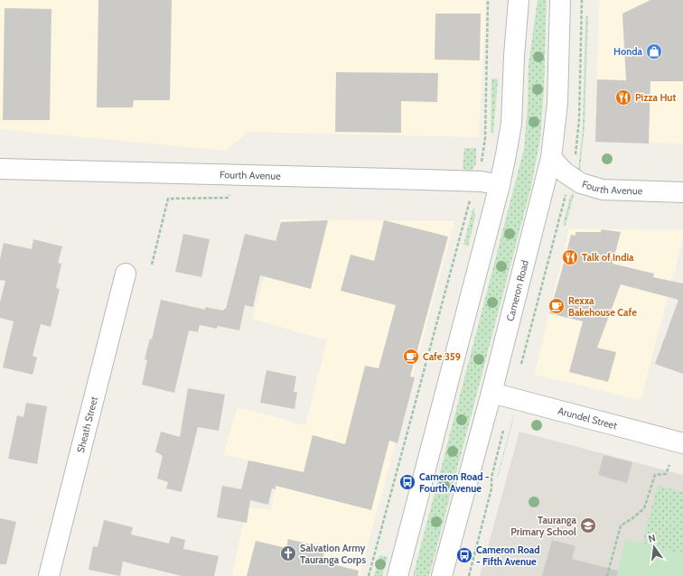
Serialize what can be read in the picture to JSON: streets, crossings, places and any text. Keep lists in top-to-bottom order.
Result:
{
  "streets": {
    "main road": [
      "Fourth Avenue",
      "Cameron Road",
      "Arundel Street",
      "Sheath Street"
    ]
  },
  "crossings": [
    ["Fourth Avenue", "Cameron Road"],
    ["Cameron Road", "Arundel Street"]
  ],
  "places": {
    "shop": ["Honda"],
    "restaurant": ["Pizza Hut", "Talk of India"],
    "cafe": ["Rexxa Bakehouse Cafe", "Cafe 359"],
    "bus stop": ["Cameron Road - Fourth Avenue", "Cameron Road - Fifth Avenue"],
    "school or university": ["Tauranga Primary School"],
    "church": ["Salvation Army Tauranga Corps"]
  },
  "north": "top"
}
